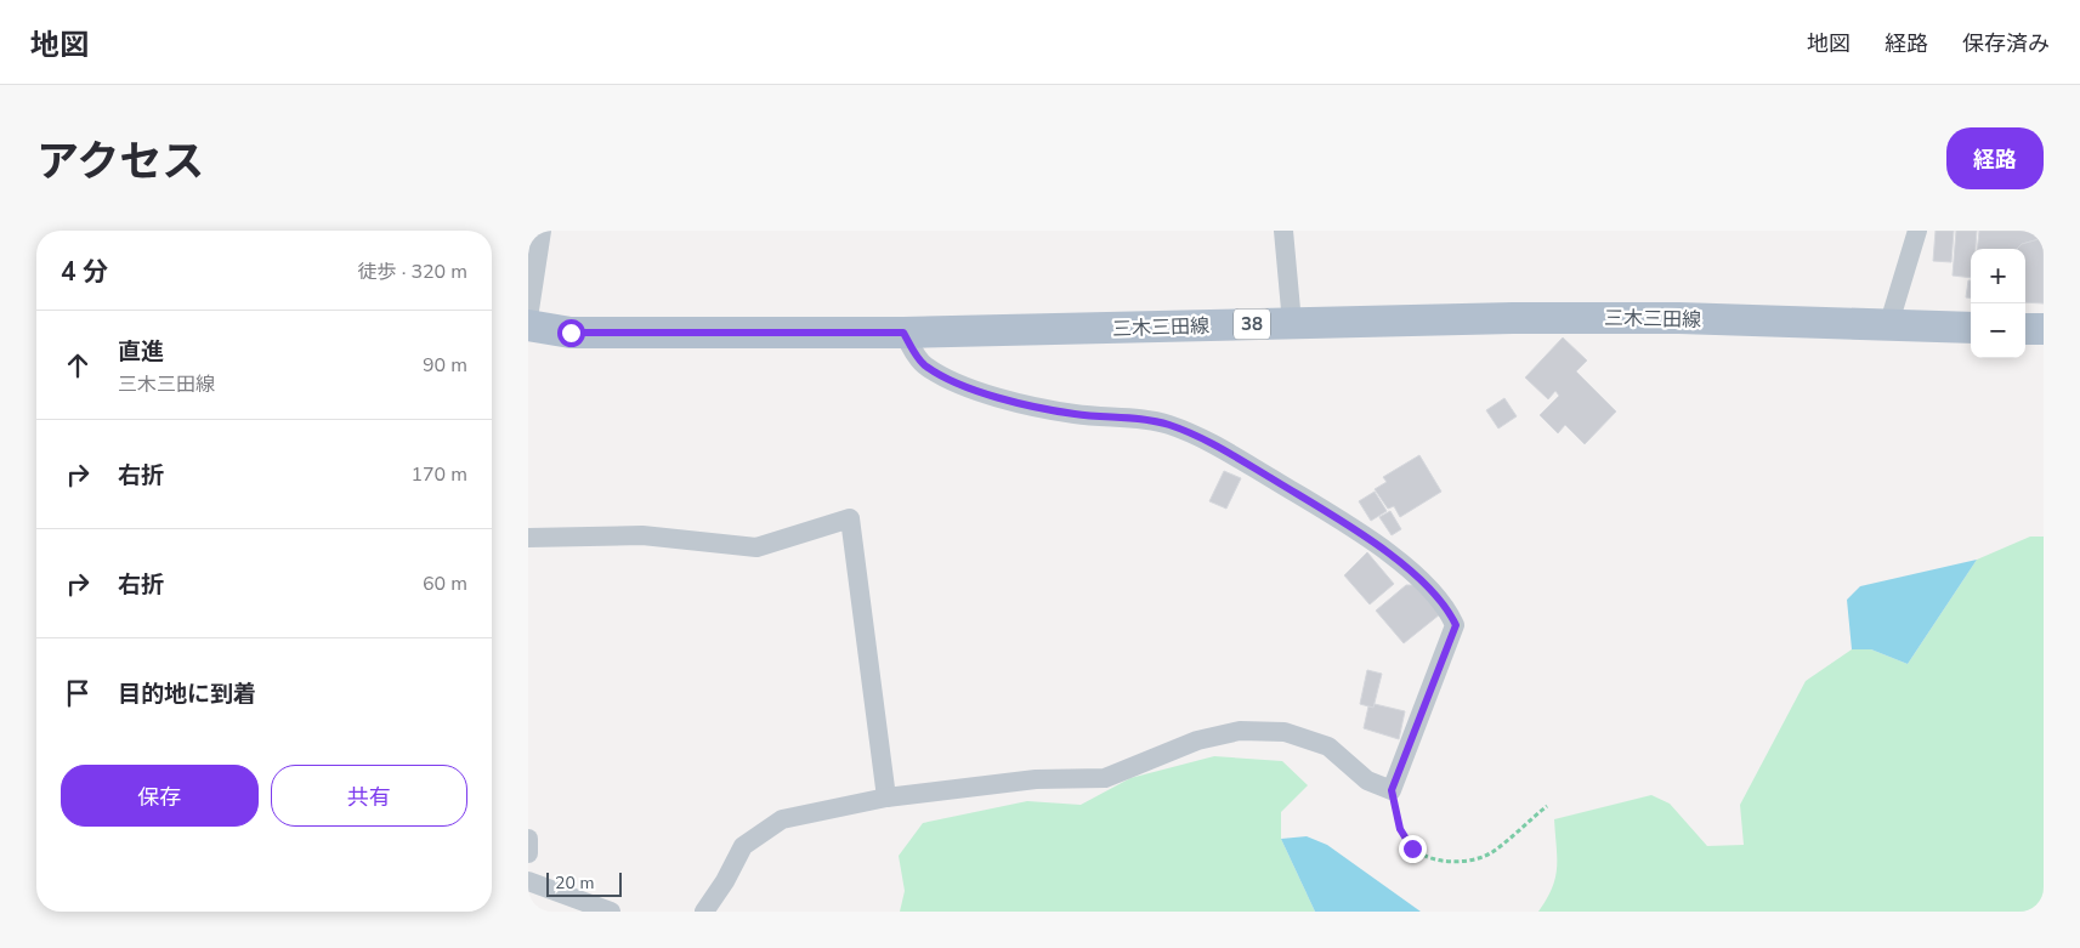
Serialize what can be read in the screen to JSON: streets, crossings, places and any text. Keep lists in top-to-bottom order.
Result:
{
  "streets": {
    "main road": ["三木三田線", "38"]
  },
  "scale_bar": "20 m",
  "page": {
    "header": "地図",
    "nav": ["地図", "経路", "保存済み"],
    "title": "アクセス",
    "buttons": [
      "経路",
      ["保存", "共有"]
    ],
    "heading": ["4 分", "徒歩 · 320 m"],
    "map_buttons": ["+", "−"],
    "list": [
      ["直進", "三木三田線", "90 m"],
      ["右折", "170 m"],
      ["右折", "60 m"],
      "目的地に到着"
    ],
    "scale": "20 m"
  }
}
